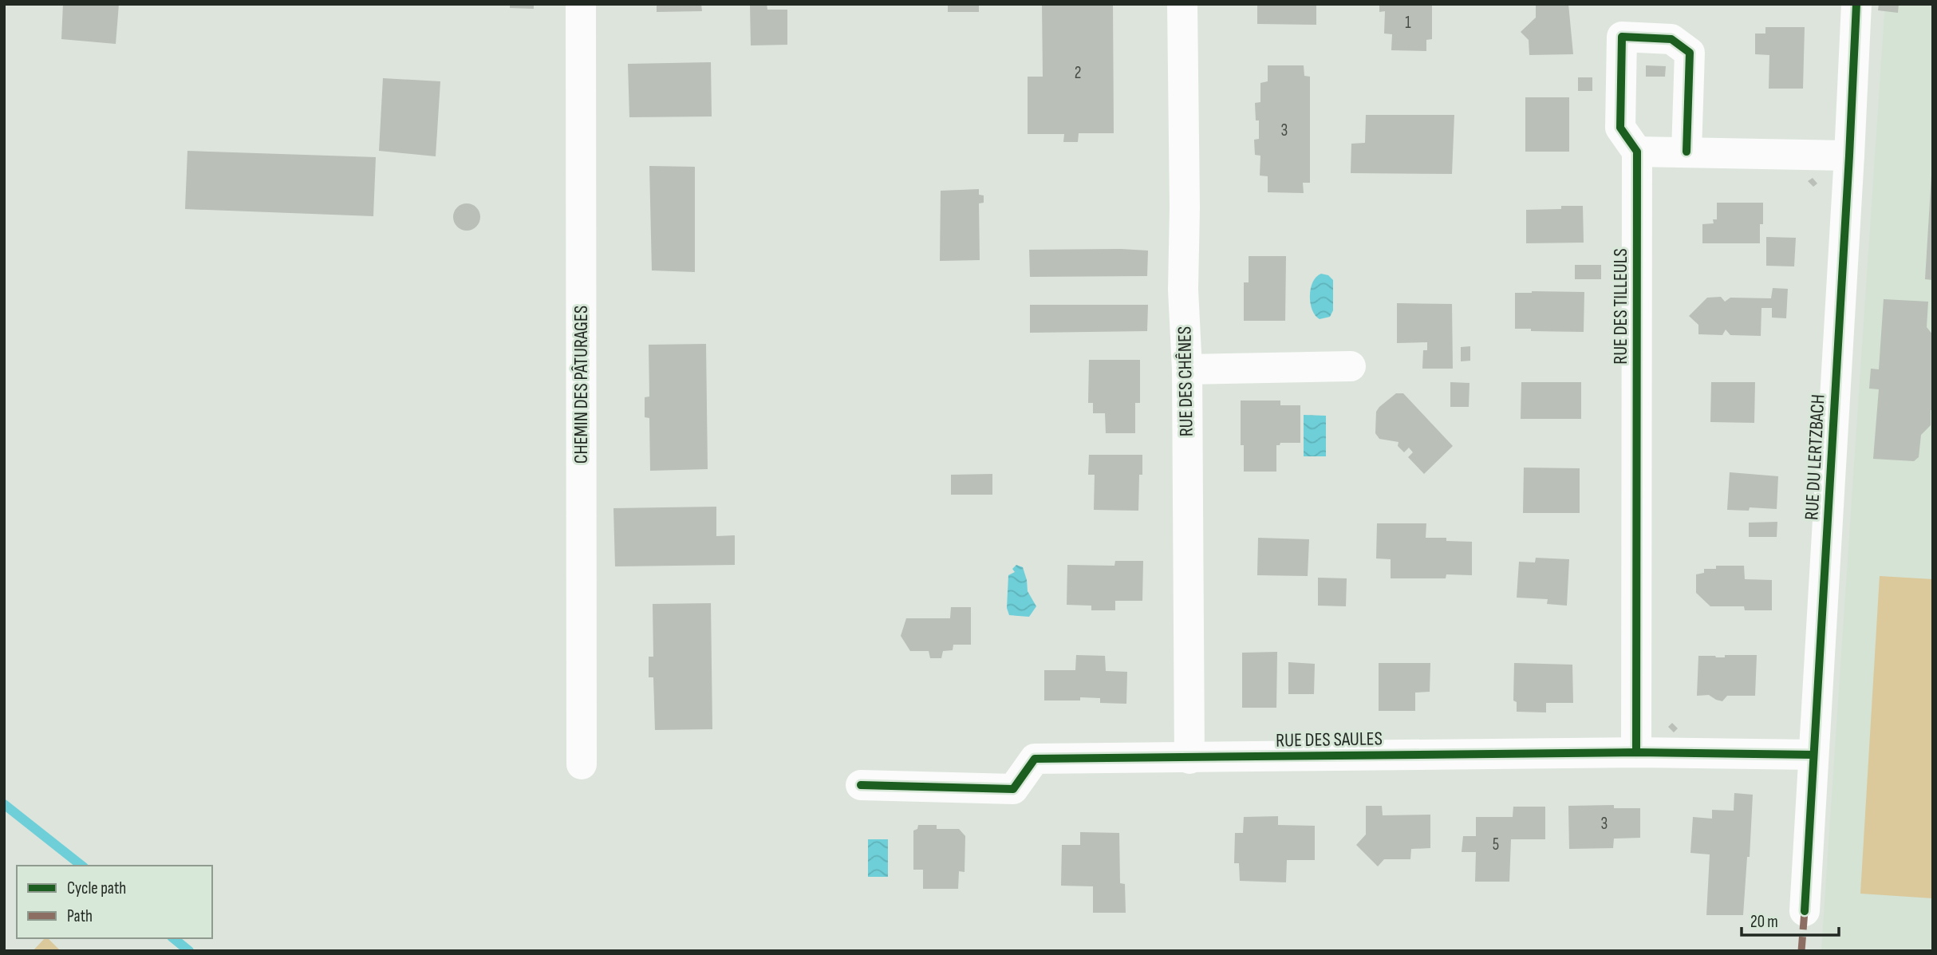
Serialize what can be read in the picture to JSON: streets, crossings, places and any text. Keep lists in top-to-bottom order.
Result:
{
  "streets": {
    "street": [
      "RUE DES TILLEULS",
      "RUE DES CHÊNES",
      "CHEMIN DES PÂTURAGES",
      "RUE DU LERTZBACH",
      "RUE DES SAULES"
    ]
  },
  "crossings": [
    ["RUE DES TILLEULS", "RUE DES SAULES"],
    ["RUE DES CHÊNES", "RUE DES SAULES"],
    ["RUE DU LERTZBACH", "RUE DES SAULES"]
  ],
  "house_numbers": [
    "1",
    "2",
    "3",
    "3",
    "5"
  ],
  "legend": ["Cycle path", "Path"],
  "scale_bar": "20 m"
}
